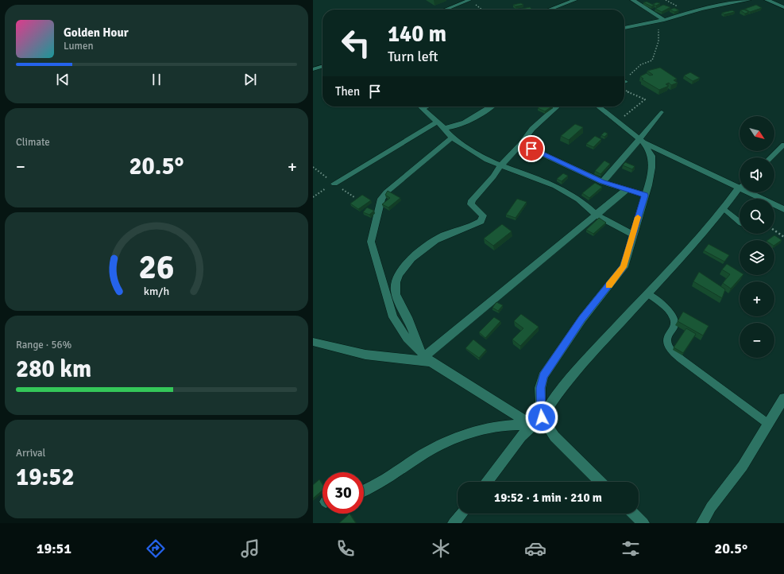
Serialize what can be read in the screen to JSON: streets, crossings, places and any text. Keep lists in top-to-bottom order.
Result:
{
  "north": "bottom right",
  "page": {
    "turn": ["140 m", "Turn left"],
    "song": ["Golden Hour", "Lumen"],
    "then": "Then",
    "tile": [
      "Climate",
      ["Range · 56%", "280 km"],
      ["Arrival", "19:52"]
    ],
    "map_buttons": ["+", "−"],
    "heat": ["−", "20.5°", "+"],
    "limit": "30",
    "trip": "19:52 · 1 min · 210 m",
    "tabs": ["19:51", "20.5°"],
    "gauge": ["26", "km/h"]
  }
}
